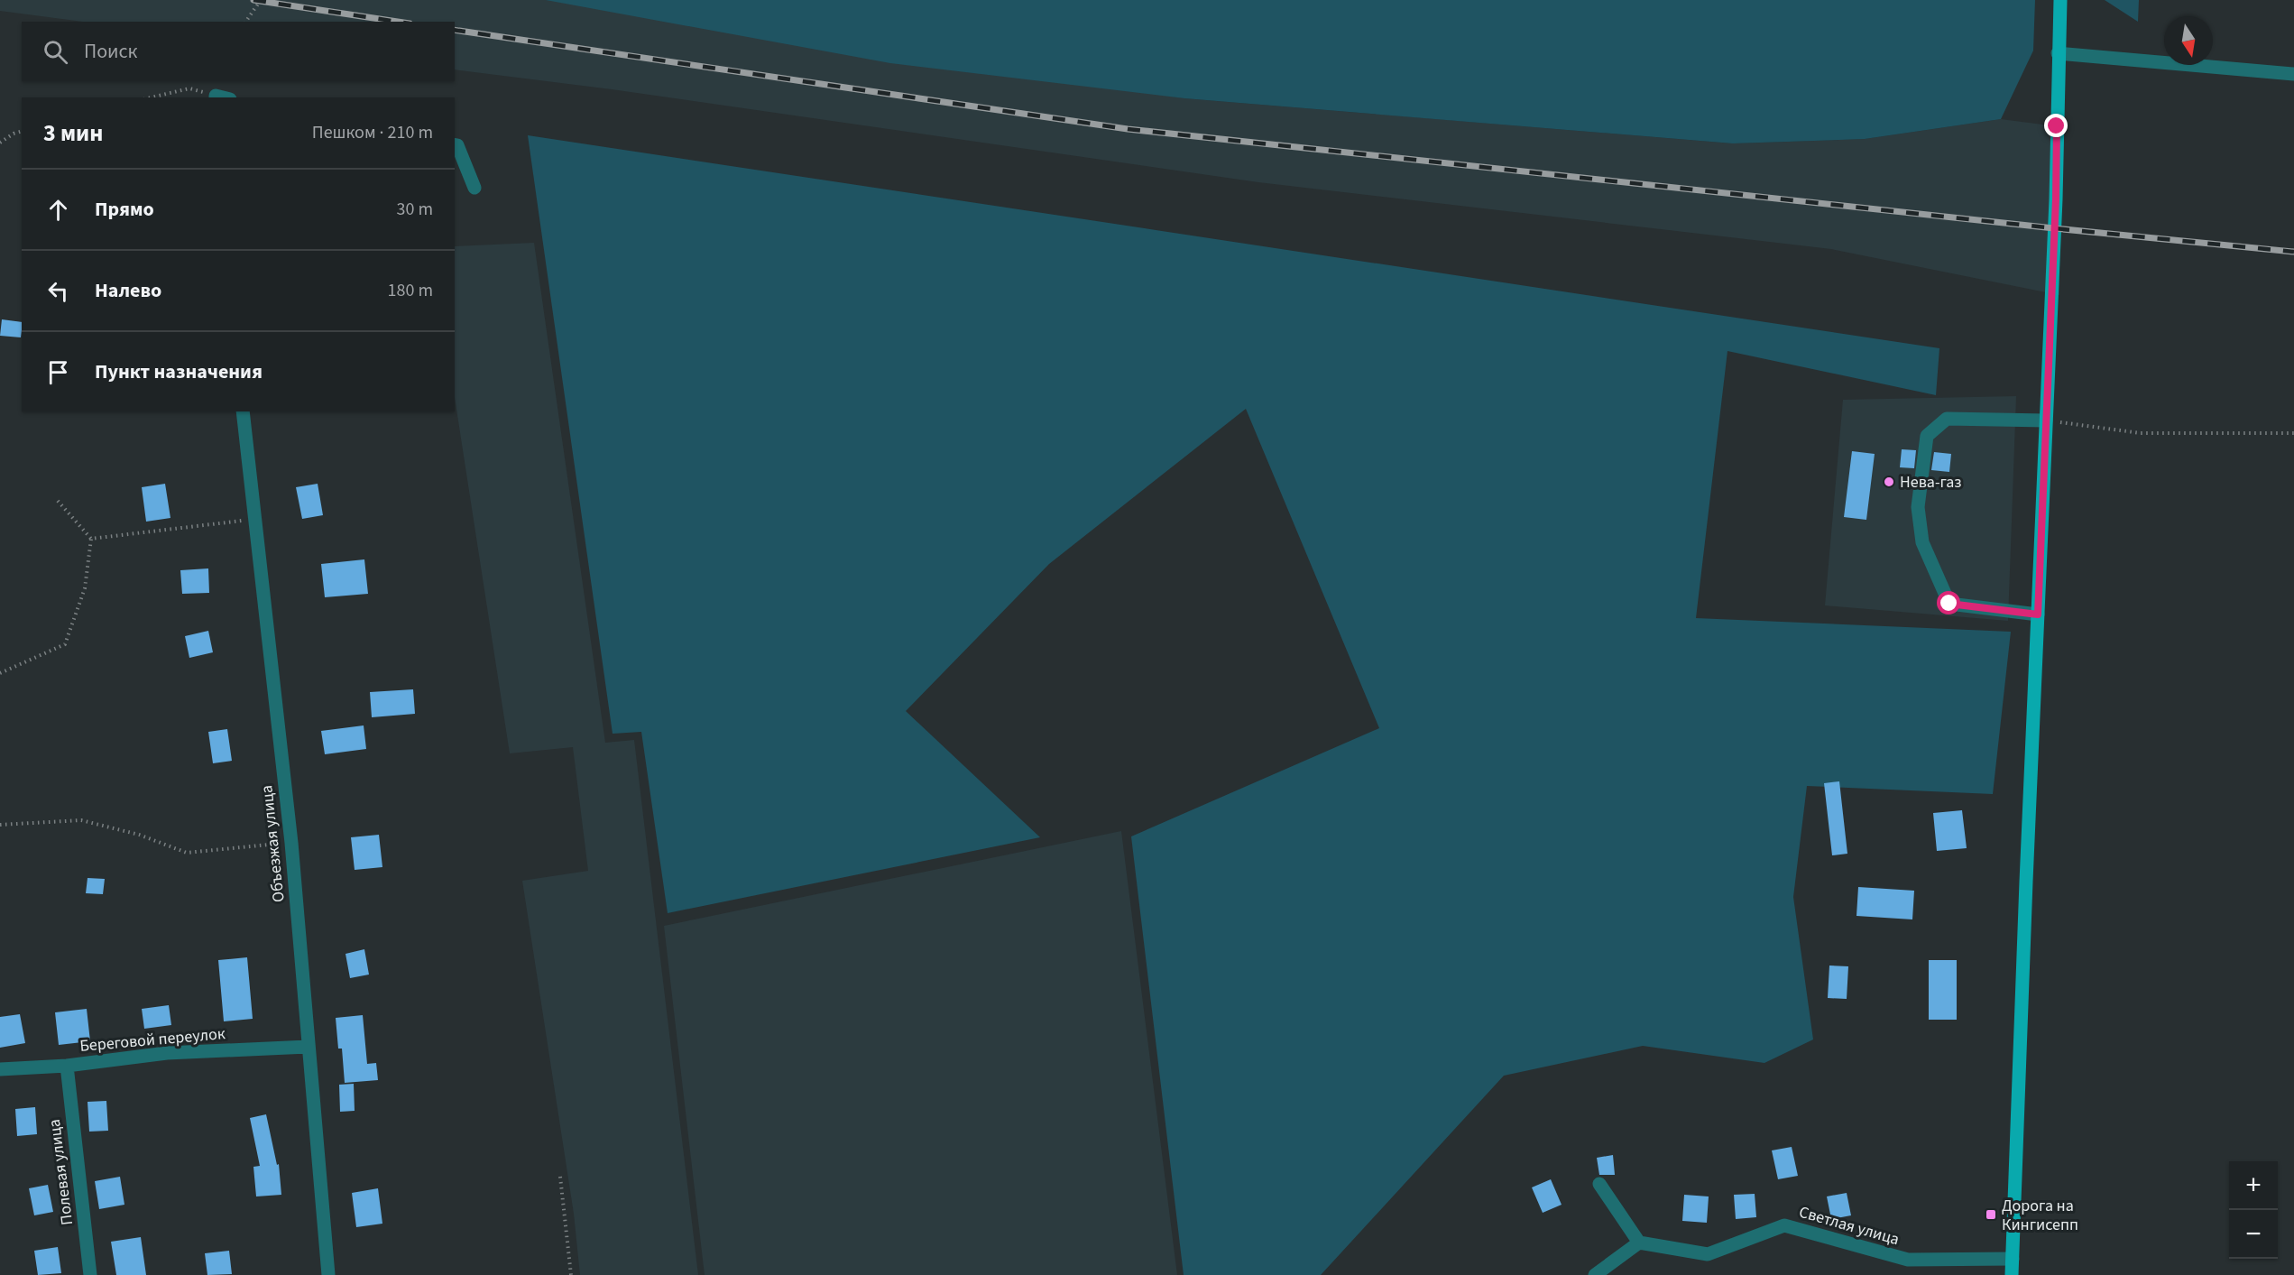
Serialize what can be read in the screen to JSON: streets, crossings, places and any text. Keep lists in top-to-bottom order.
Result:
{
  "streets": {
    "street": [
      "Объезжая улица",
      "Береговой переулок",
      "Полевая улица",
      "Светлая улица"
    ]
  },
  "crossings": [
    ["Объезжая улица", "Береговой переулок"],
    ["Береговой переулок", "Полевая улица"]
  ],
  "places": {
    "other": ["Нева-газ"],
    "transit": ["Дорога на Кингисепп"]
  },
  "north": "bottom",
  "page": {
    "search": "Поиск",
    "heading": ["3 мин", "Пешком · 210 m"],
    "list": [
      ["Прямо", "30 m"],
      ["Налево", "180 m"],
      "Пункт назначения"
    ],
    "map_buttons": ["+", "−"]
  }
}
